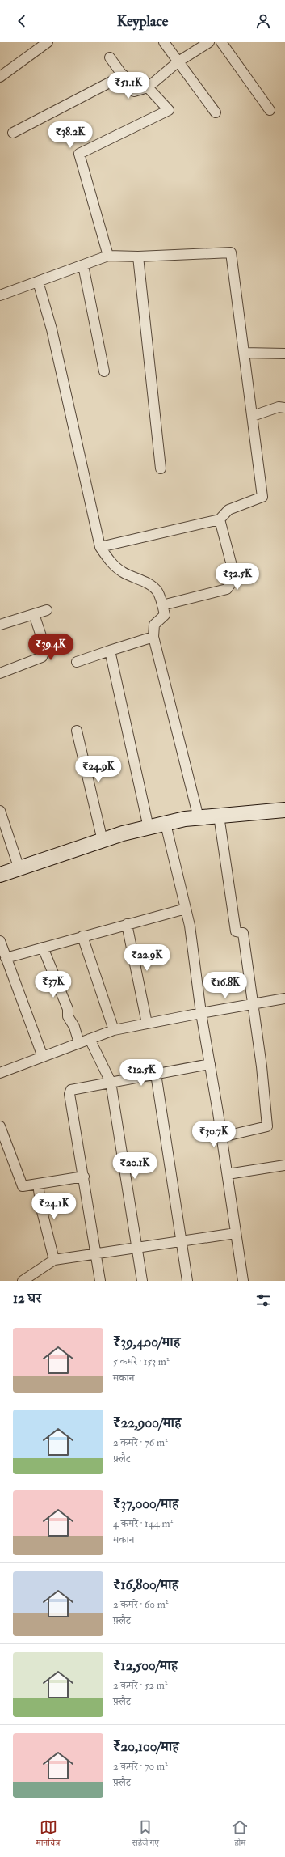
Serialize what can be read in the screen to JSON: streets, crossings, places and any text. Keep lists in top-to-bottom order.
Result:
{
  "page": {
    "header": "Keyplace",
    "price": [
      "₹51.1K",
      "₹38.2K",
      "₹32.5K",
      "₹39.4K",
      "₹24.9K",
      "₹22.9K",
      "₹37K",
      "₹16.8K",
      "₹12.5K",
      "₹30.7K",
      "₹20.1K",
      "₹24.1K"
    ],
    "heading": "12 घर",
    "list": [
      {
        "name": "₹39,400/माह",
        "note": "5 कमरे · 153 m² · मकान"
      },
      {
        "name": "₹22,900/माह",
        "note": "2 कमरे · 76 m² · फ़्लैट"
      },
      {
        "name": "₹37,000/माह",
        "note": "4 कमरे · 144 m² · मकान"
      },
      {
        "name": "₹16,800/माह",
        "note": "2 कमरे · 60 m² · फ़्लैट"
      },
      {
        "name": "₹12,500/माह",
        "note": "2 कमरे · 52 m² · फ़्लैट"
      },
      {
        "name": "₹20,100/माह",
        "note": "2 कमरे · 70 m² · फ़्लैट"
      }
    ],
    "tabs": ["मानचित्र", "सहेजे गए", "होम"]
  }
}
